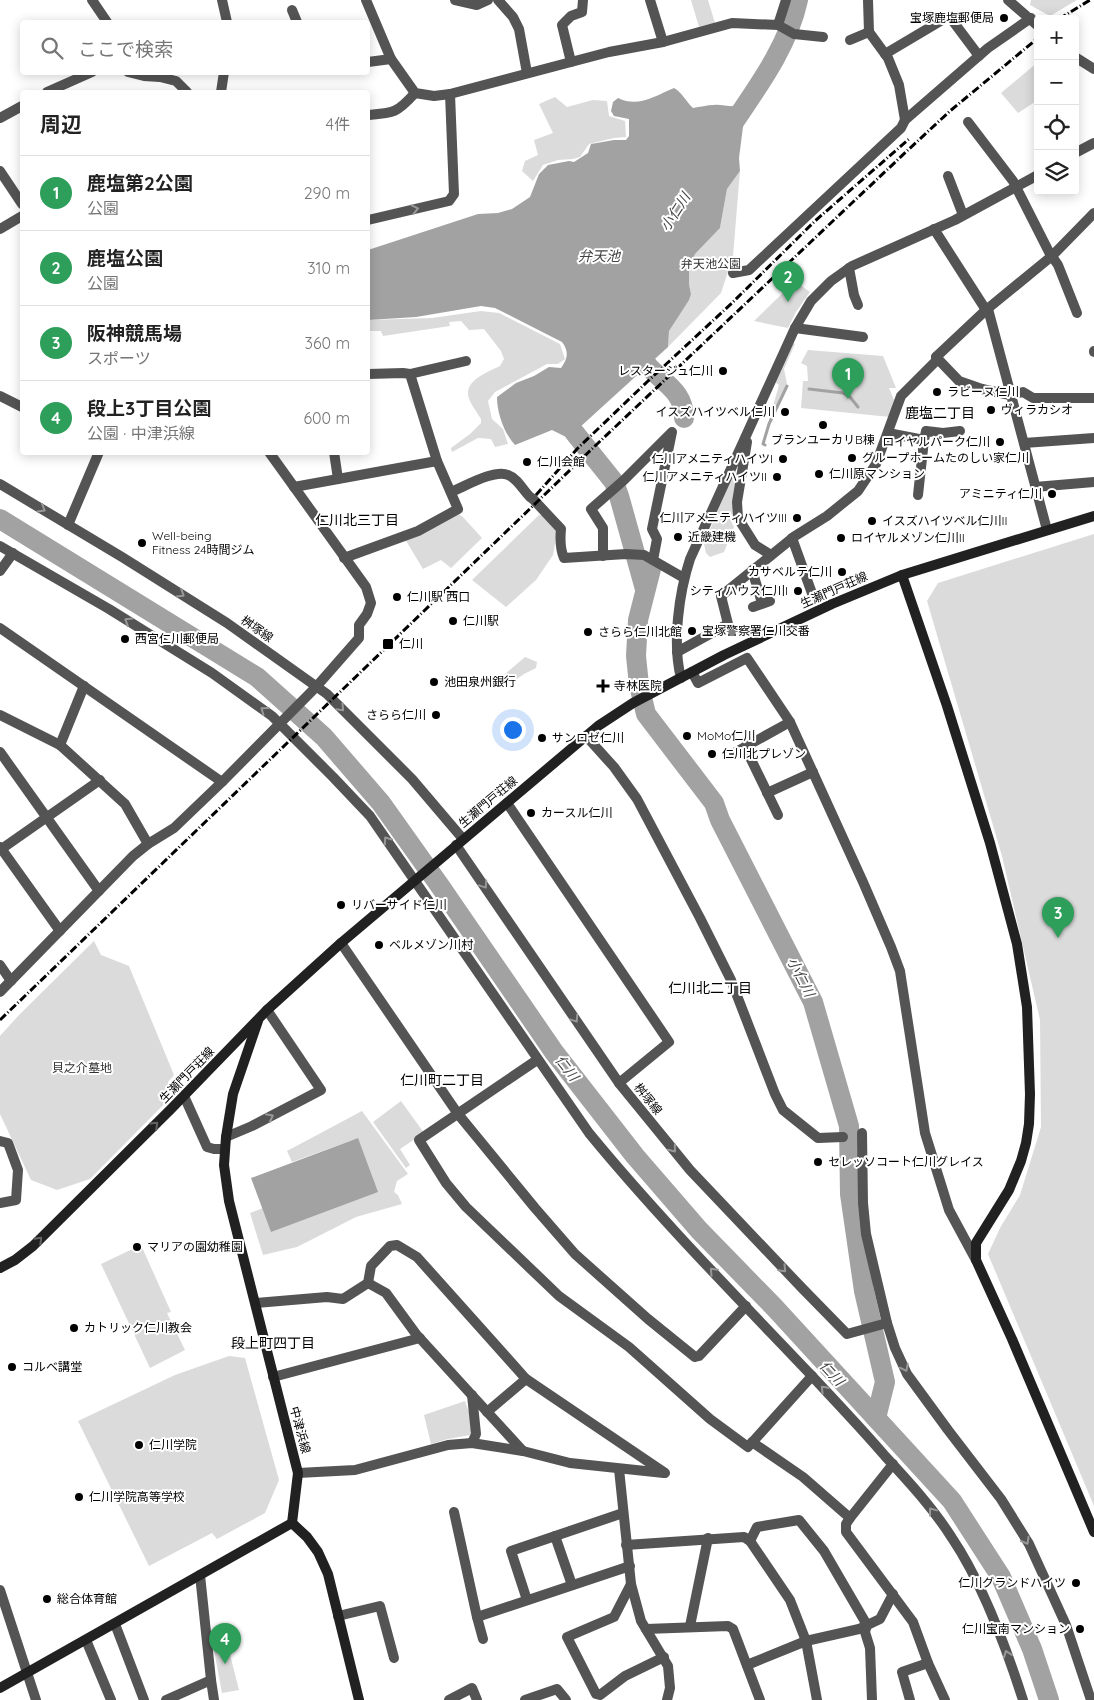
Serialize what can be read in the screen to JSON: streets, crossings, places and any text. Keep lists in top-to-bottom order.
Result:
{
  "streets": {
    "street": ["生瀬門戸荘線", "桝塚線", "中津浜線"]
  },
  "crossings": [
    ["生瀬門戸荘線", "桝塚線"],
    ["生瀬門戸荘線", "中津浜線"]
  ],
  "districts": [
    "鹿塩二丁目",
    "仁川北三丁目",
    "仁川北二丁目",
    "仁川町二丁目",
    "段上町四丁目"
  ],
  "water": ["小仁川", "弁天池", "仁川"],
  "parks": ["弁天池公園", "貝之介墓地"],
  "places": {
    "other": [
      "宝塚鹿塩郵便局",
      "レスタージュ仁川",
      "ラビーヌ仁川",
      "ヴィラカシオ",
      "イスズハイツベル仁川",
      "ブランユーカリB棟",
      "ロイヤルパーク仁川",
      "グループホームたのしい家仁川",
      "仁川アメニティハイツI",
      "仁川会館",
      "仁川原マンション",
      "仁川アメニティハイツII",
      "アミニティ仁川",
      "仁川アメニティハイツIII",
      "イスズハイツベル仁川II",
      "近畿建機",
      "ロイヤルメゾン仁川II",
      "Well-being Fitness 24時間ジム",
      "カサベルテ仁川",
      "シティハウス仁川I",
      "仁川駅 西口",
      "仁川駅",
      "宝塚警察署仁川交番",
      "さらら仁川北館",
      "西宮仁川郵便局",
      "池田泉州銀行",
      "さらら仁川",
      "MoMo仁川",
      "サンロゼ仁川",
      "仁川北プレゾン",
      "カースル仁川",
      "リバーサイド仁川",
      "ベルメゾン川村",
      "セレッソコート仁川グレイス",
      "マリアの園幼稚園",
      "カトリック仁川教会",
      "コルベ講堂",
      "仁川学院",
      "仁川学院高等学校",
      "仁川グランドハイツ",
      "総合体育館",
      "仁川宝南マンション"
    ],
    "transit": ["仁川"],
    "health": ["寺林医院"]
  },
  "page": {
    "map_buttons": ["+", "−"],
    "search": "ここで検索",
    "heading": ["周辺", "4件"],
    "list": [
      {
        "mark": "1",
        "name": "鹿塩第2公園",
        "note": "公園",
        "value": "290 m"
      },
      {
        "mark": "2",
        "name": "鹿塩公園",
        "note": "公園",
        "value": "310 m"
      },
      {
        "mark": "3",
        "name": "阪神競馬場",
        "note": "スポーツ",
        "value": "360 m"
      },
      {
        "mark": "4",
        "name": "段上3丁目公園",
        "note": "公園 · 中津浜線",
        "value": "600 m"
      }
    ],
    "pins": [
      "2",
      "1",
      "3",
      "4"
    ]
  }
}
